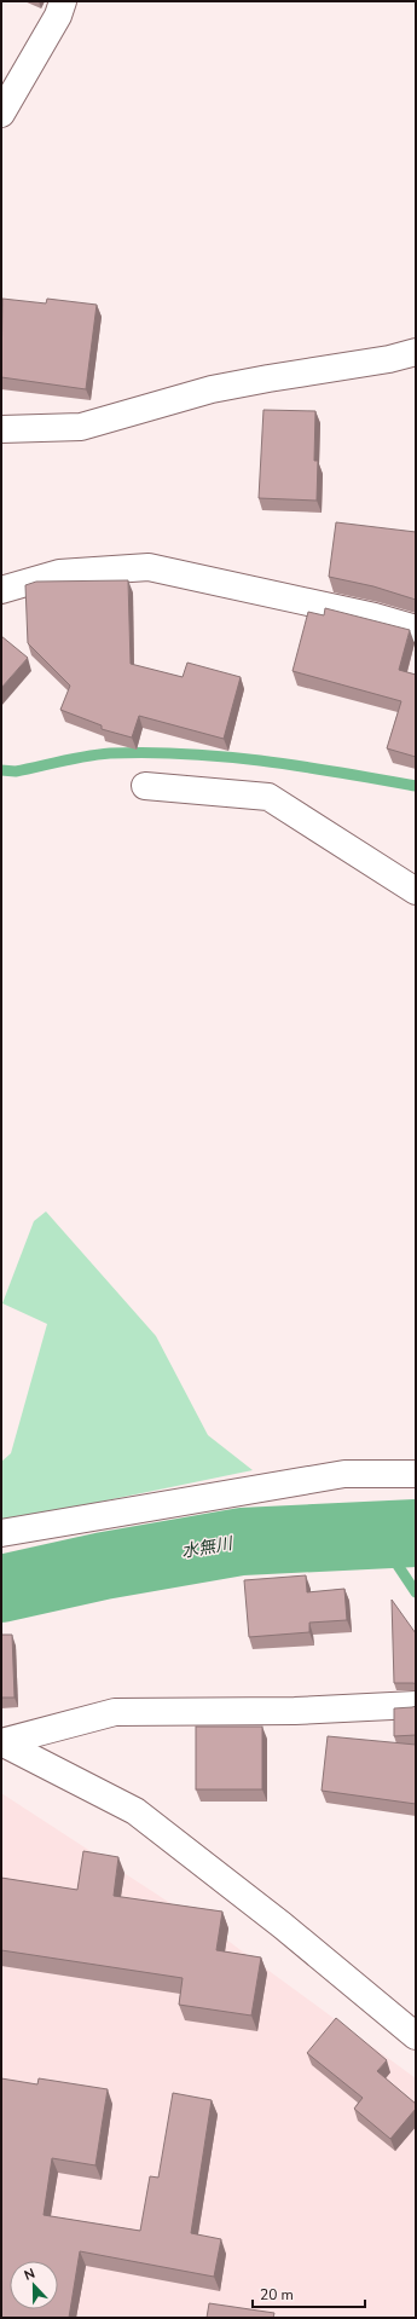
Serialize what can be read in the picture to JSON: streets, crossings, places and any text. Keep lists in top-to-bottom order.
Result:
{
  "water": ["水無川"],
  "scale_bar": "20 m",
  "north": "top"
}
